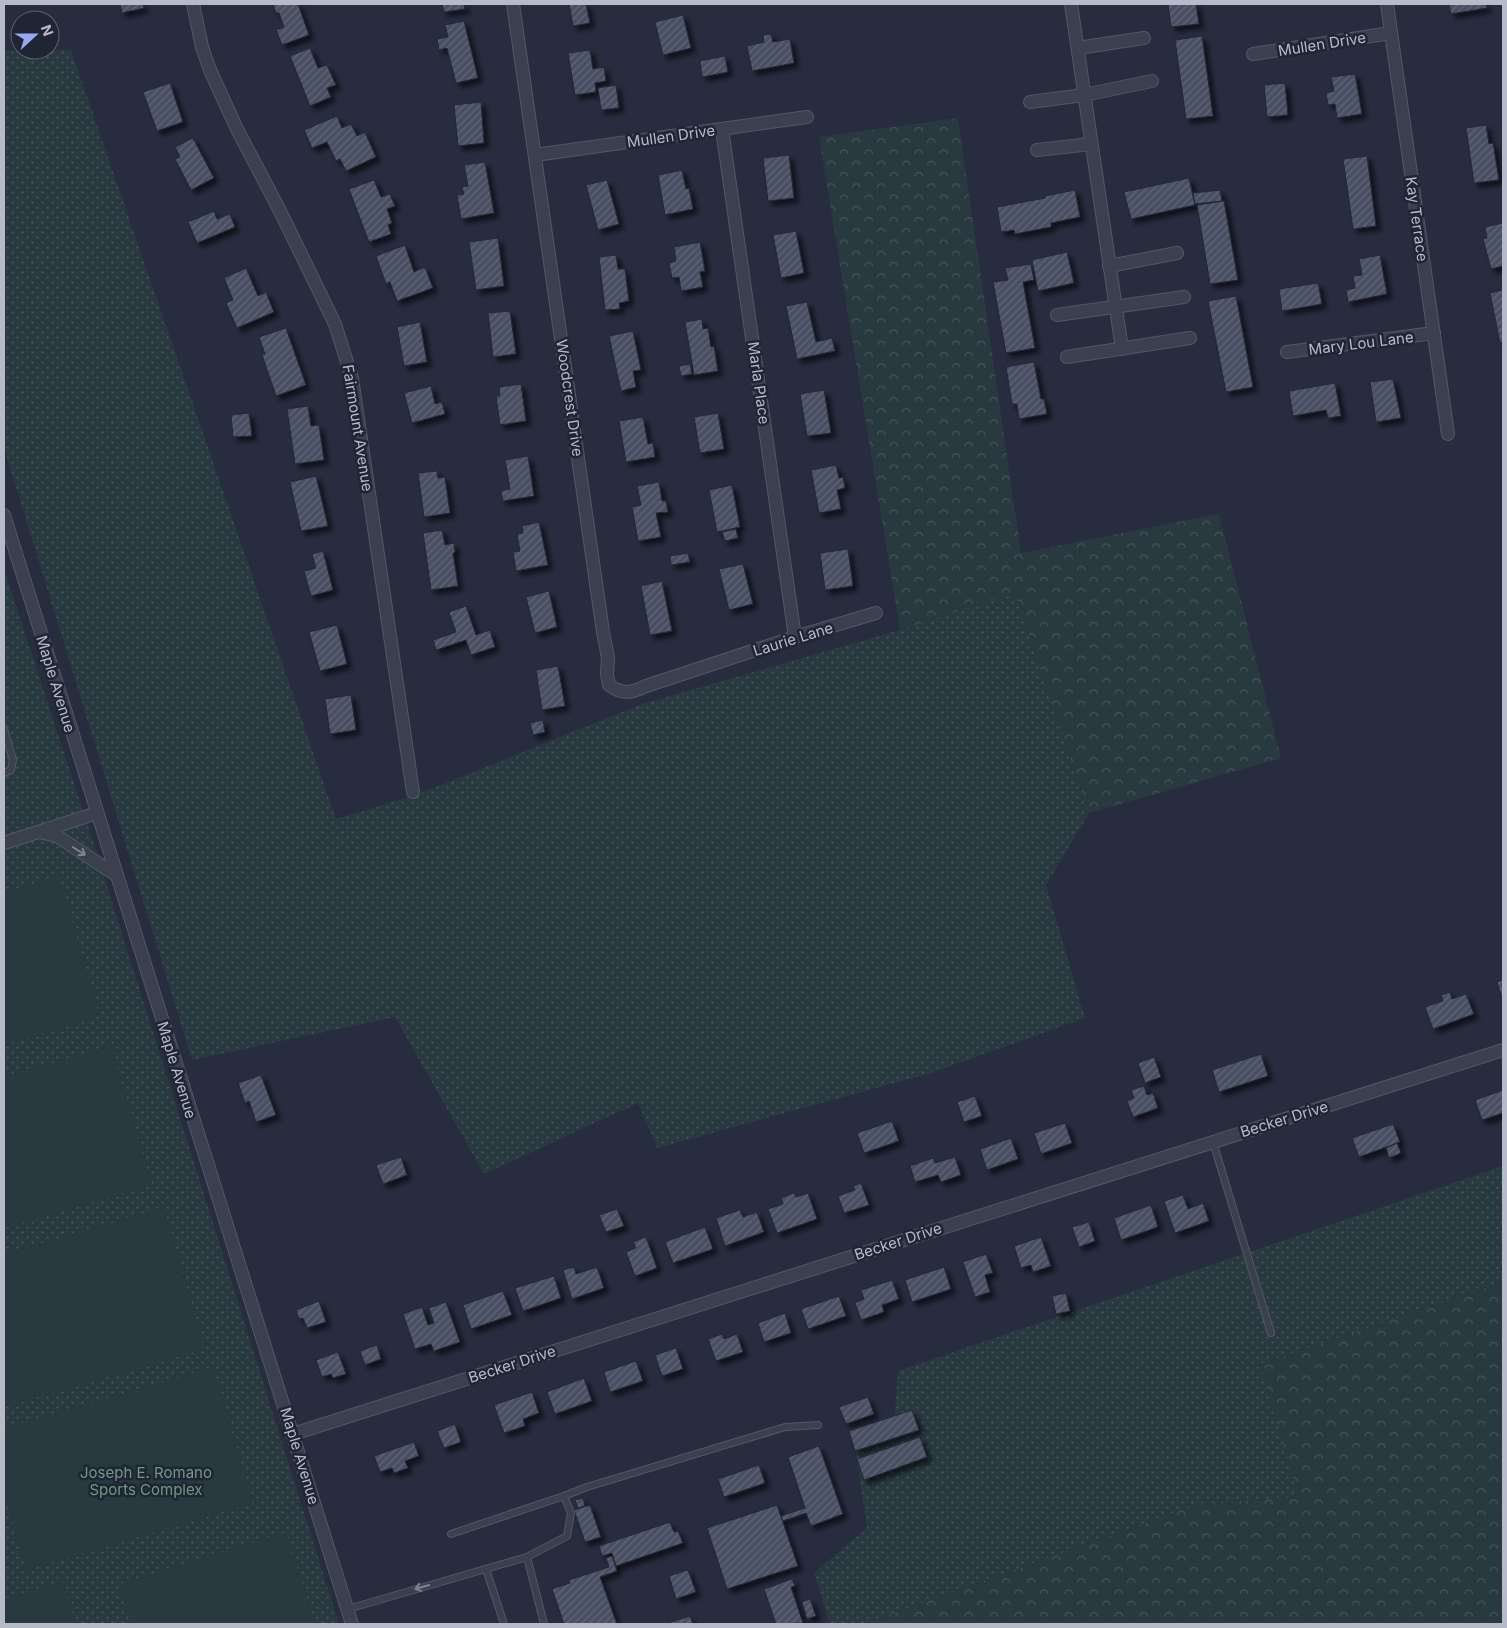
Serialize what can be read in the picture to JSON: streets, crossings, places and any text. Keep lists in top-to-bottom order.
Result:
{
  "streets": {
    "street": [
      "Mullen Drive",
      "Kay Terrace",
      "Mary Lou Lane",
      "Marla Place",
      "Woodcrest Drive",
      "Fairmount Avenue",
      "Laurie Lane",
      "Maple Avenue",
      "Becker Drive"
    ]
  },
  "crossings": [
    ["Mullen Drive", "Kay Terrace"],
    ["Mullen Drive", "Marla Place"],
    ["Mullen Drive", "Woodcrest Drive"],
    ["Kay Terrace", "Mary Lou Lane"],
    ["Marla Place", "Laurie Lane"],
    ["Woodcrest Drive", "Laurie Lane"],
    ["Maple Avenue", "Becker Drive"]
  ],
  "parks": ["Joseph E. Romano Sports Complex"],
  "north": "right"
}
